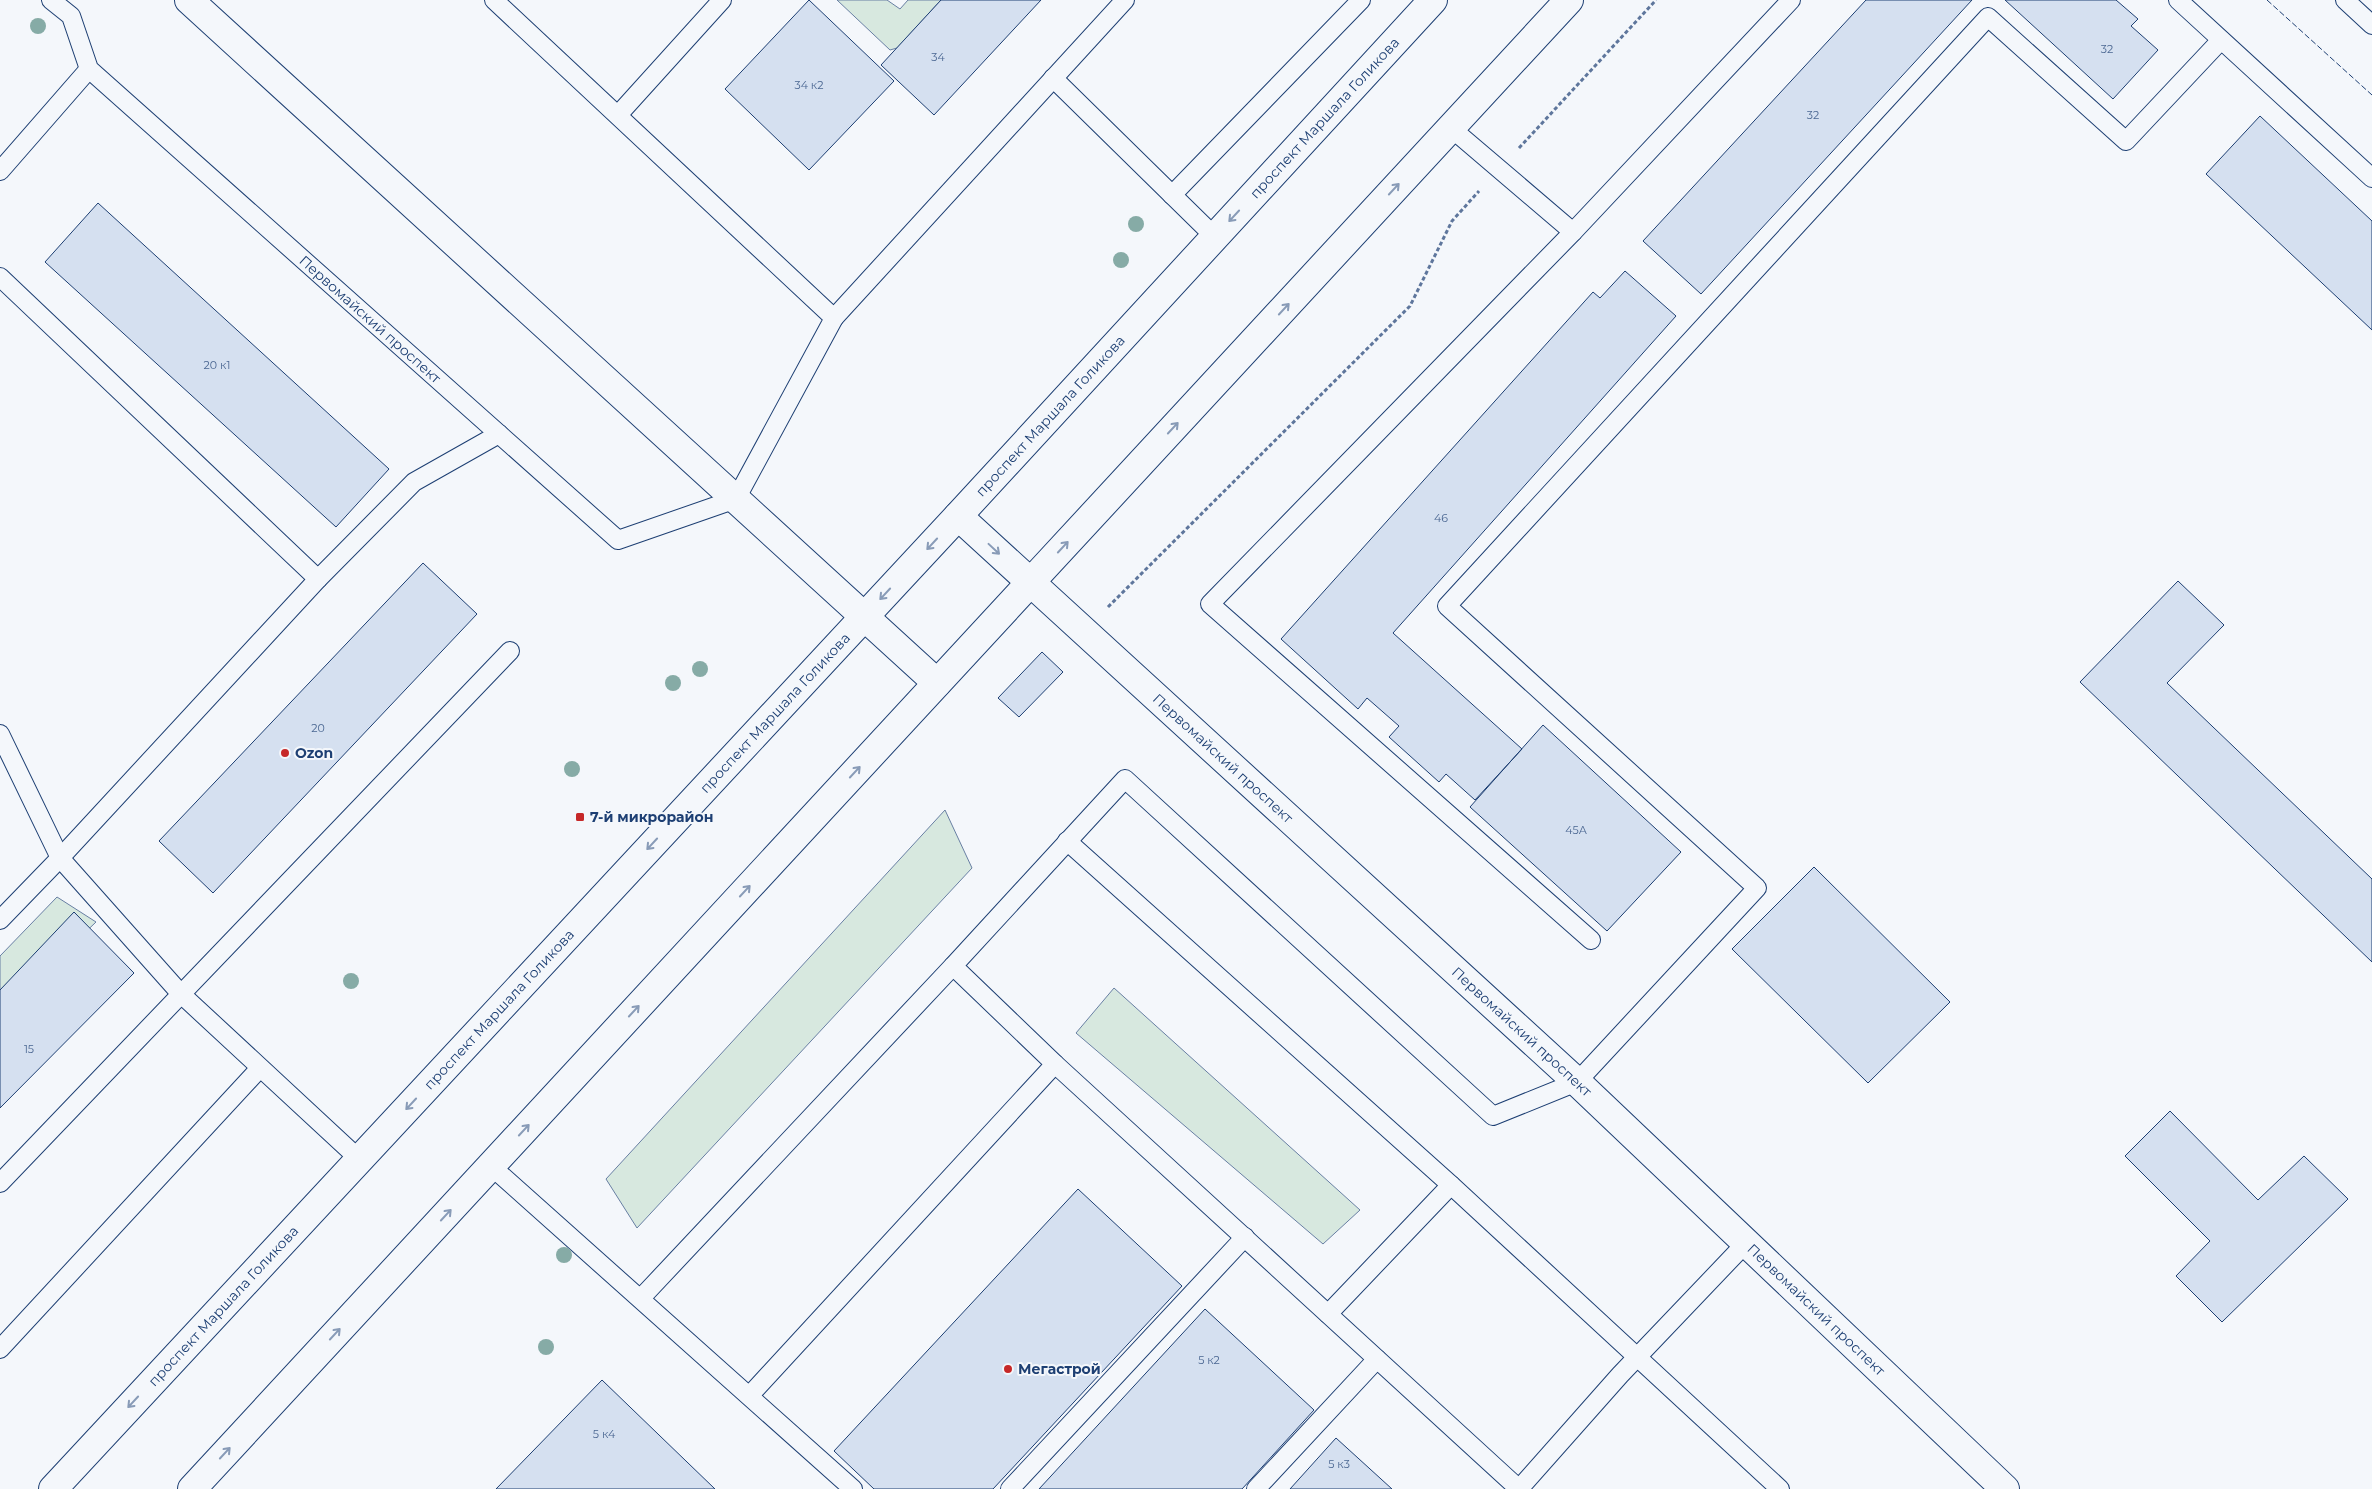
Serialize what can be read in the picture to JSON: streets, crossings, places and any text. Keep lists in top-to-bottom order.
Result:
{
  "streets": {
    "main road": ["проспект Маршала Голикова", "Первомайский проспект"]
  },
  "crossings": [
    ["проспект Маршала Голикова", "Первомайский проспект"]
  ],
  "places": {
    "other": ["Ozon", "Мегастрой"],
    "transit": ["7-й микрорайон"]
  },
  "house_numbers": [
    "32",
    "34",
    "34 к2",
    "32",
    "20 к1",
    "46",
    "20",
    "45А",
    "15",
    "5 к2",
    "5 к4",
    "5 к3"
  ]
}
